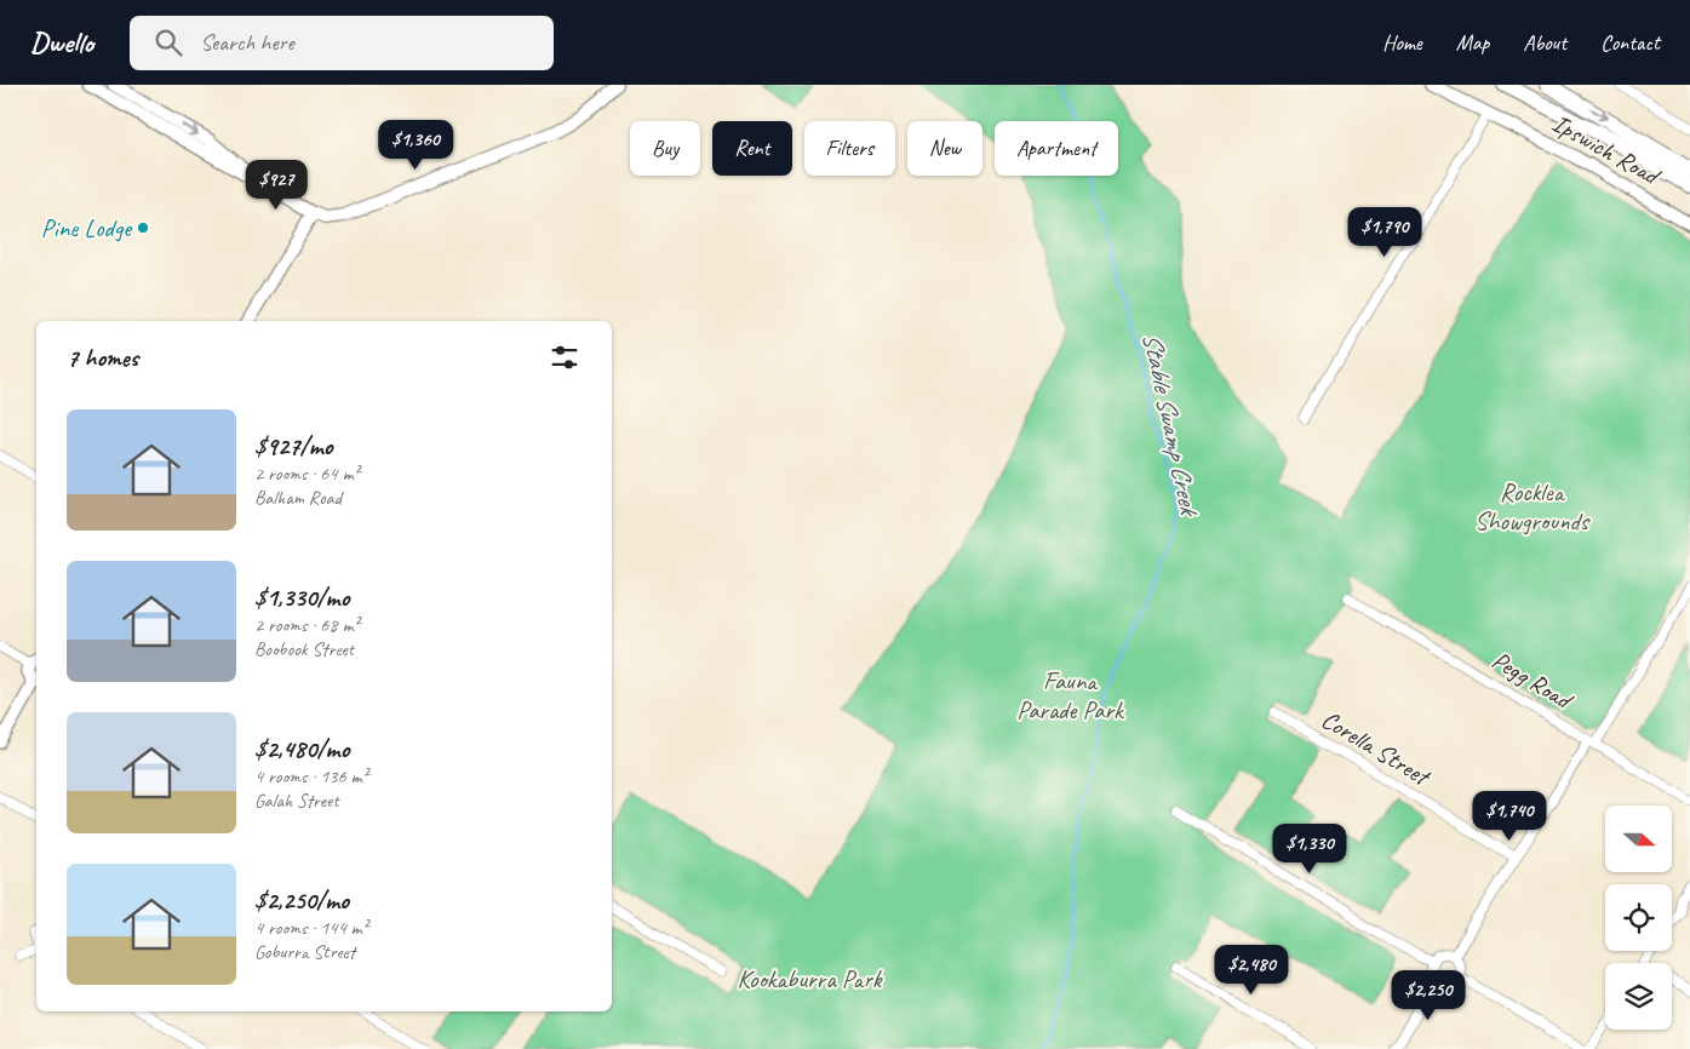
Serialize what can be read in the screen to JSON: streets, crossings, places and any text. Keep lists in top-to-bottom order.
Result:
{
  "streets": {
    "street": ["Ipswich Road", "Pegg Road", "Corella Street"]
  },
  "water": ["Stable Swamp Creek"],
  "parks": ["Rocklea Showgrounds", "Fauna Parade Park", "Kookaburra Park"],
  "places": ["Pine Lodge"],
  "north": "right",
  "page": {
    "header": "Dwello",
    "search": "Search here",
    "nav": [
      "Home",
      "Map",
      "About",
      "Contact"
    ],
    "price": [
      "$1,360",
      "$927",
      "$1,790",
      "$1,740",
      "$1,330",
      "$2,480",
      "$2,250"
    ],
    "chip": [
      "Buy",
      "Rent",
      "Filters",
      "New",
      "Apartment"
    ],
    "heading": "7 homes",
    "list": [
      {
        "name": "$927/mo",
        "note": "2 rooms · 64 m² · Balham Road"
      },
      {
        "name": "$1,330/mo",
        "note": "2 rooms · 68 m² · Boobook Street"
      },
      {
        "name": "$2,480/mo",
        "note": "4 rooms · 136 m² · Galah Street"
      },
      {
        "name": "$2,250/mo",
        "note": "4 rooms · 144 m² · Goburra Street"
      }
    ]
  }
}
